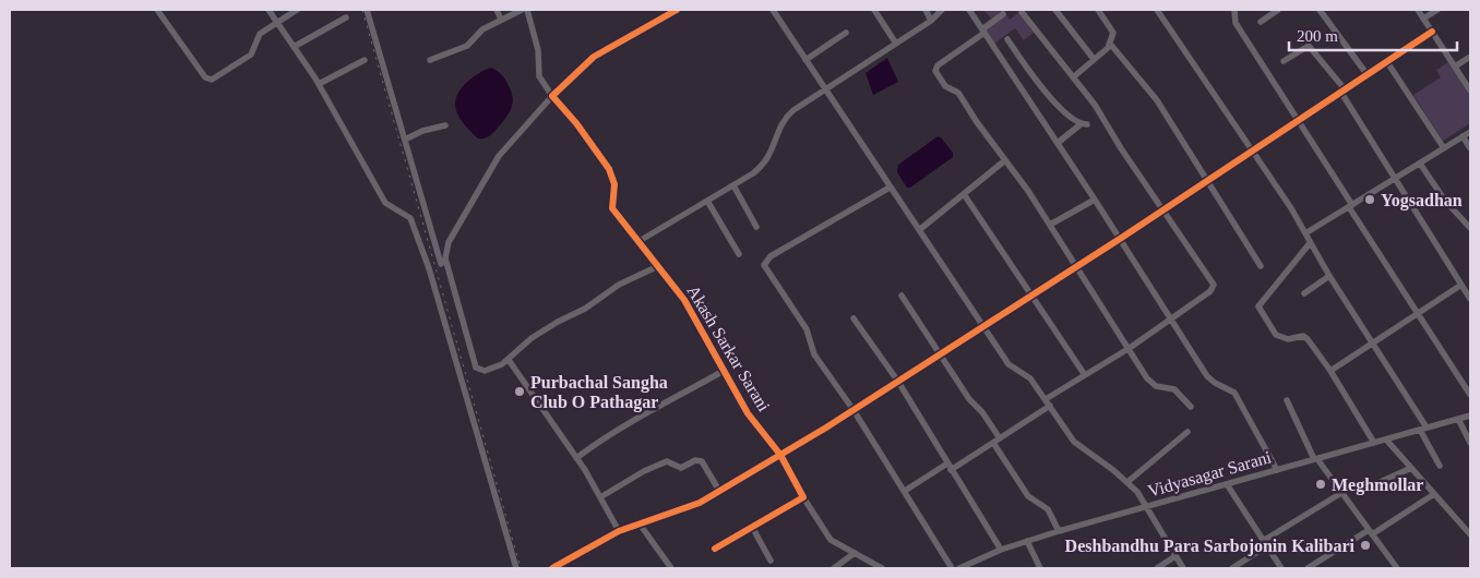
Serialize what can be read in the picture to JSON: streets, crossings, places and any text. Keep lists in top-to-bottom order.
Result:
{
  "streets": {
    "street": ["Akash Sarkar Sarani", "Vidyasagar Sarani"]
  },
  "places": [
    "Yogsadhan",
    "Purbachal Sangha Club O Pathagar",
    "Meghmollar",
    "Deshbandhu Para Sarbojonin Kalibari"
  ],
  "scale_bar": "200 m"
}
